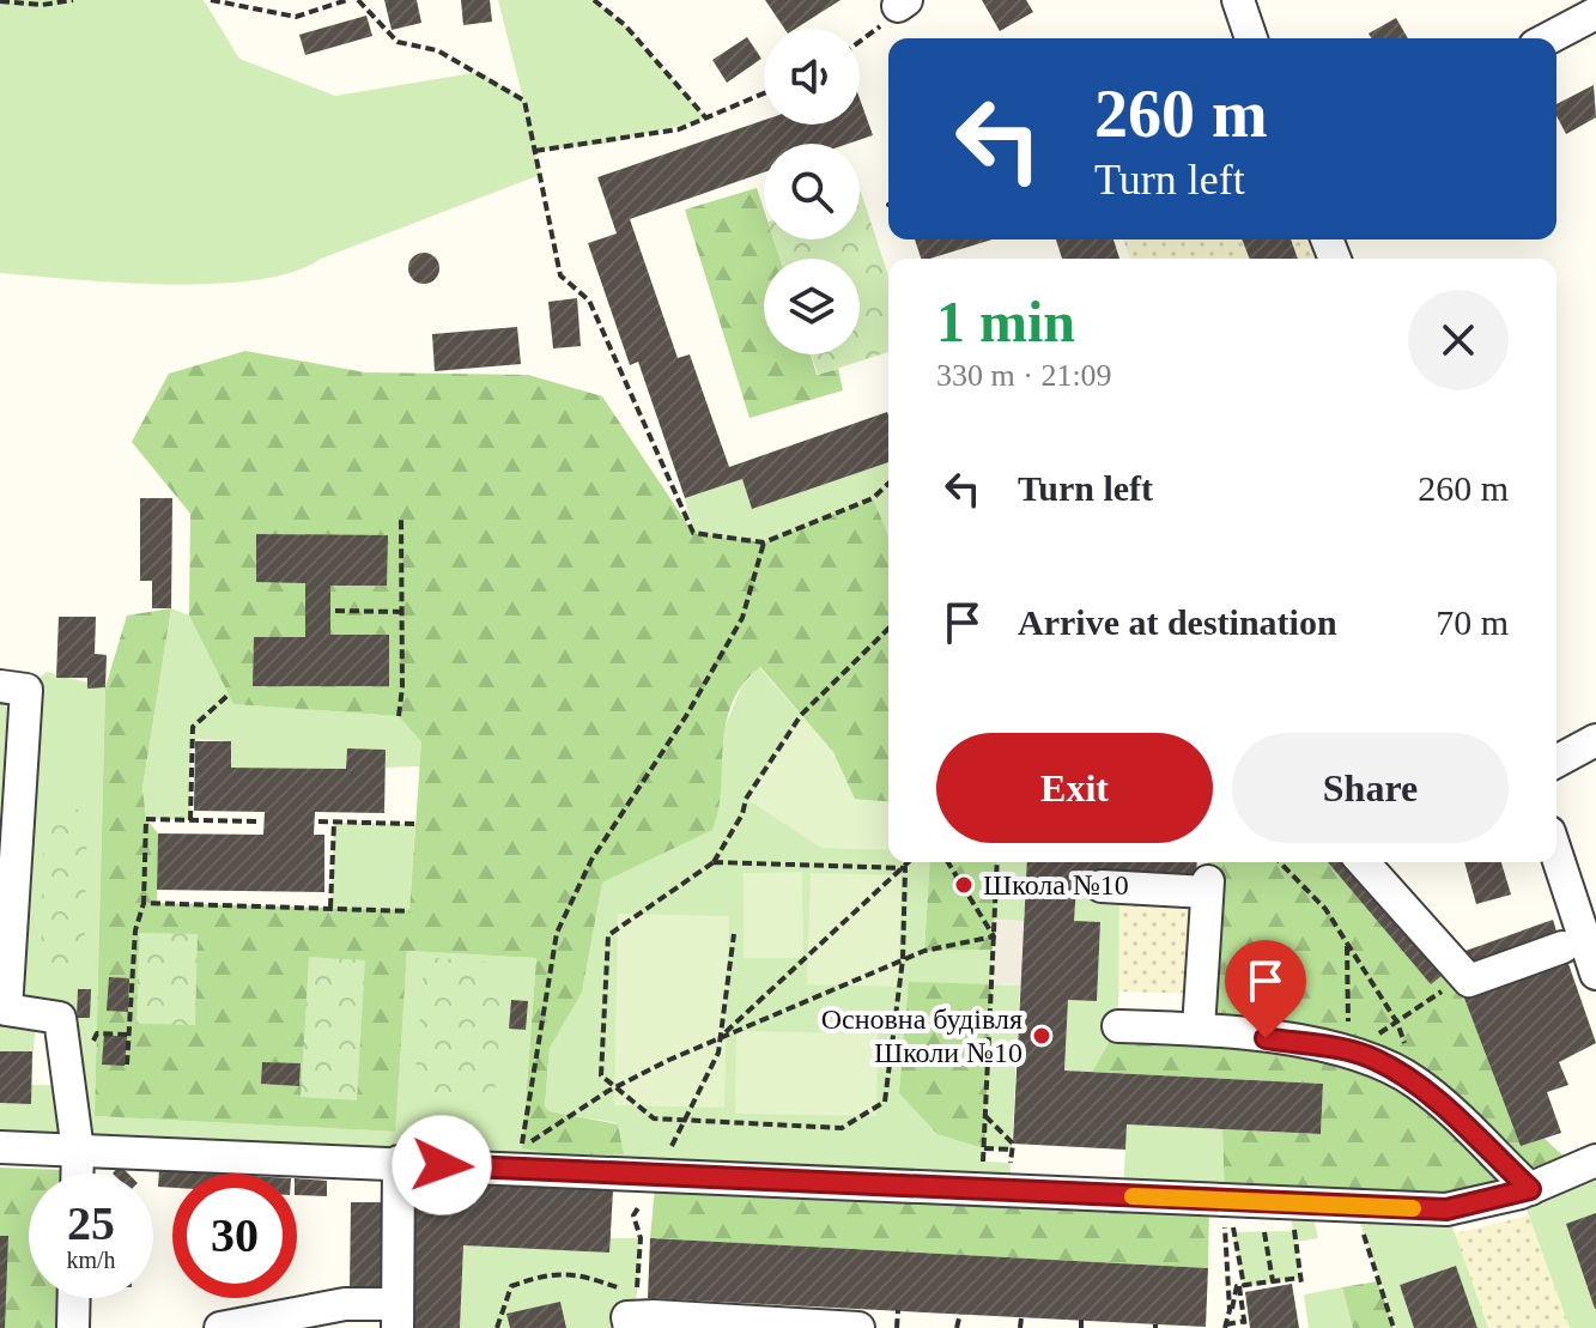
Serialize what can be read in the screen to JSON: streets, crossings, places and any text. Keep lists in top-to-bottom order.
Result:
{
  "places": ["Школа №10", "Основна будівля Школи №10"],
  "page": {
    "turn": ["260 m", "Turn left"],
    "heading": ["1 min", "330 m · 21:09"],
    "list": [
      {
        "name": "Turn left",
        "value": "260 m"
      },
      {
        "name": "Arrive at destination",
        "value": "70 m"
      }
    ],
    "buttons": ["Exit", "Share"],
    "speed": "25 km/h",
    "limit": "30"
  }
}
